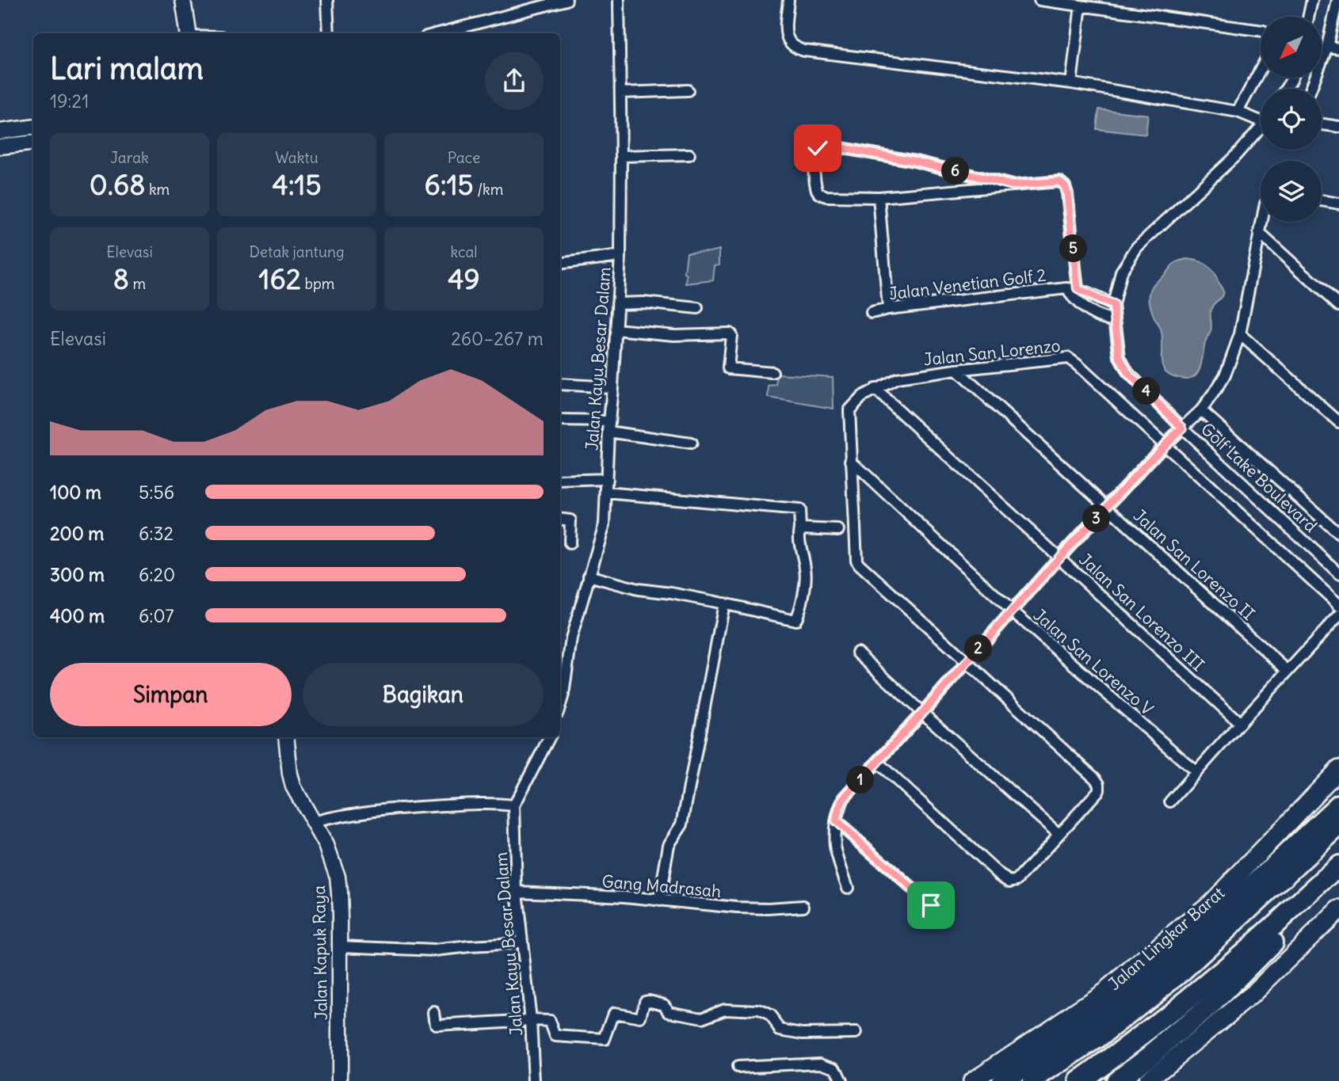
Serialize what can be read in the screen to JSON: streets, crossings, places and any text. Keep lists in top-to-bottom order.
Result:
{
  "streets": {
    "main road": ["Jalan Lingkar Barat", "Jalan Kapuk Raya"],
    "street": [
      "Jalan Venetian Golf 2",
      "Jalan San Lorenzo",
      "Jalan Kayu Besar Dalam",
      "Golf Lake Boulevard",
      "Jalan San Lorenzo II",
      "Jalan San Lorenzo III",
      "Jalan San Lorenzo V",
      "Gang Madrasah"
    ]
  },
  "crossings": [
    ["Jalan Venetian Golf 2", "Golf Lake Boulevard"],
    ["Jalan San Lorenzo", "Jalan San Lorenzo II"],
    ["Jalan San Lorenzo", "Jalan San Lorenzo III"],
    ["Jalan San Lorenzo", "Jalan San Lorenzo V"],
    ["Jalan Kayu Besar Dalam", "Gang Madrasah"]
  ],
  "north": "bottom left",
  "page": {
    "heading": ["Lari malam", "19:21"],
    "stats": [
      ["Jarak", "0.68 km"],
      ["Waktu", "4:15"],
      ["Pace", "6:15 /km"],
      ["Elevasi", "8 m"],
      ["Detak jantung", "162 bpm"],
      ["kcal", "49"]
    ],
    "pins": [
      "6",
      "5",
      "4",
      "3",
      "2",
      "1"
    ],
    "chart": ["Elevasi", "260–267 m"],
    "list": [
      {
        "name": "100 m",
        "note": "5:56"
      },
      {
        "name": "200 m",
        "note": "6:32"
      },
      {
        "name": "300 m",
        "note": "6:20"
      },
      {
        "name": "400 m",
        "note": "6:07"
      }
    ],
    "buttons": ["Simpan", "Bagikan"]
  }
}
